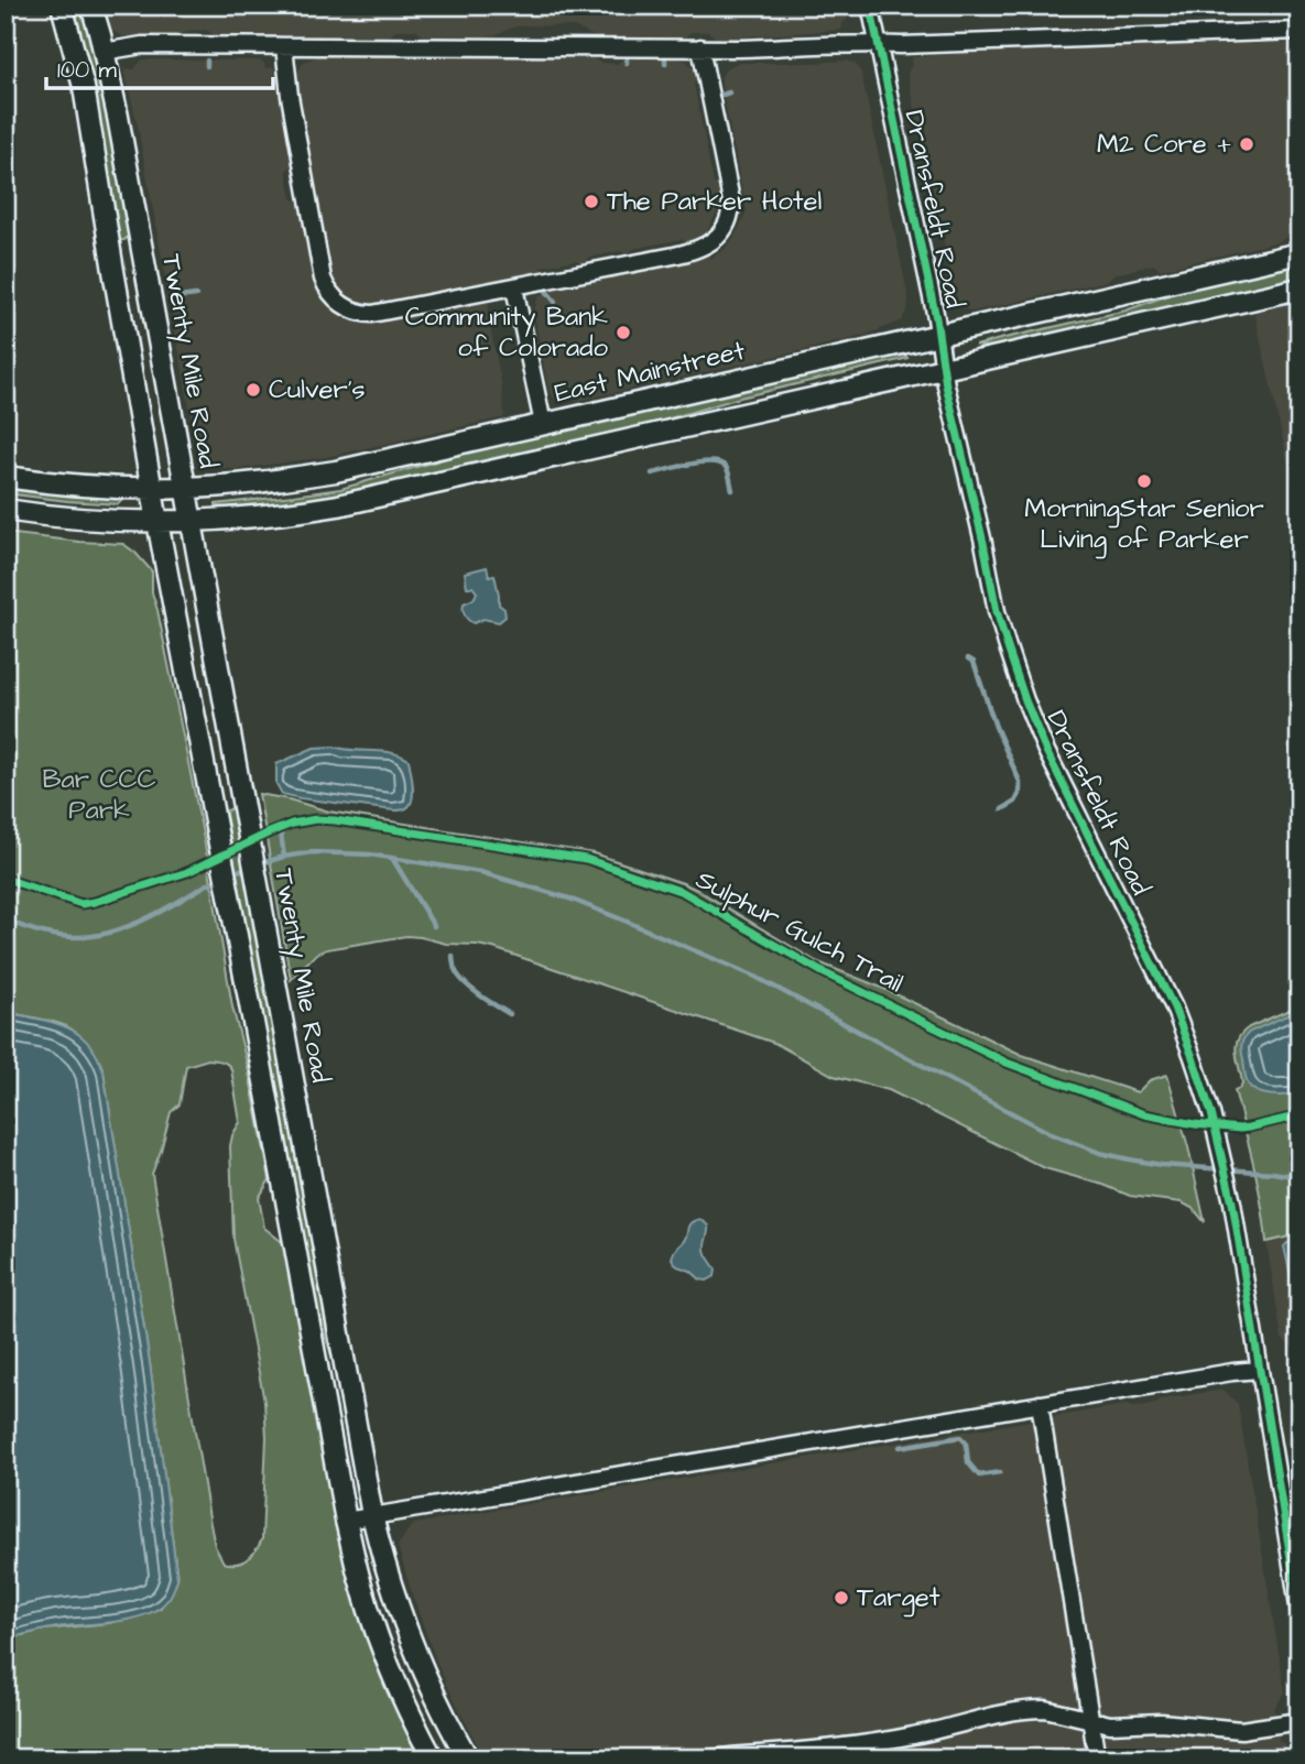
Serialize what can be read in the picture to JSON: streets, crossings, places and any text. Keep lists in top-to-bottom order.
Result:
{
  "streets": {
    "main road": ["Twenty Mile Road", "East Mainstreet"],
    "street": ["Dransfeldt Road"],
    "cycle path": ["Sulphur Gulch Trail"]
  },
  "crossings": [
    ["Dransfeldt Road", "East Mainstreet"],
    ["Twenty Mile Road", "East Mainstreet"]
  ],
  "parks": ["Bar CCC Park"],
  "places": [
    "M2 Core +",
    "The Parker Hotel",
    "Community Bank of Colorado",
    "Culver's",
    "MorningStar Senior Living of Parker",
    "Target"
  ],
  "scale_bar": "100 m"
}
